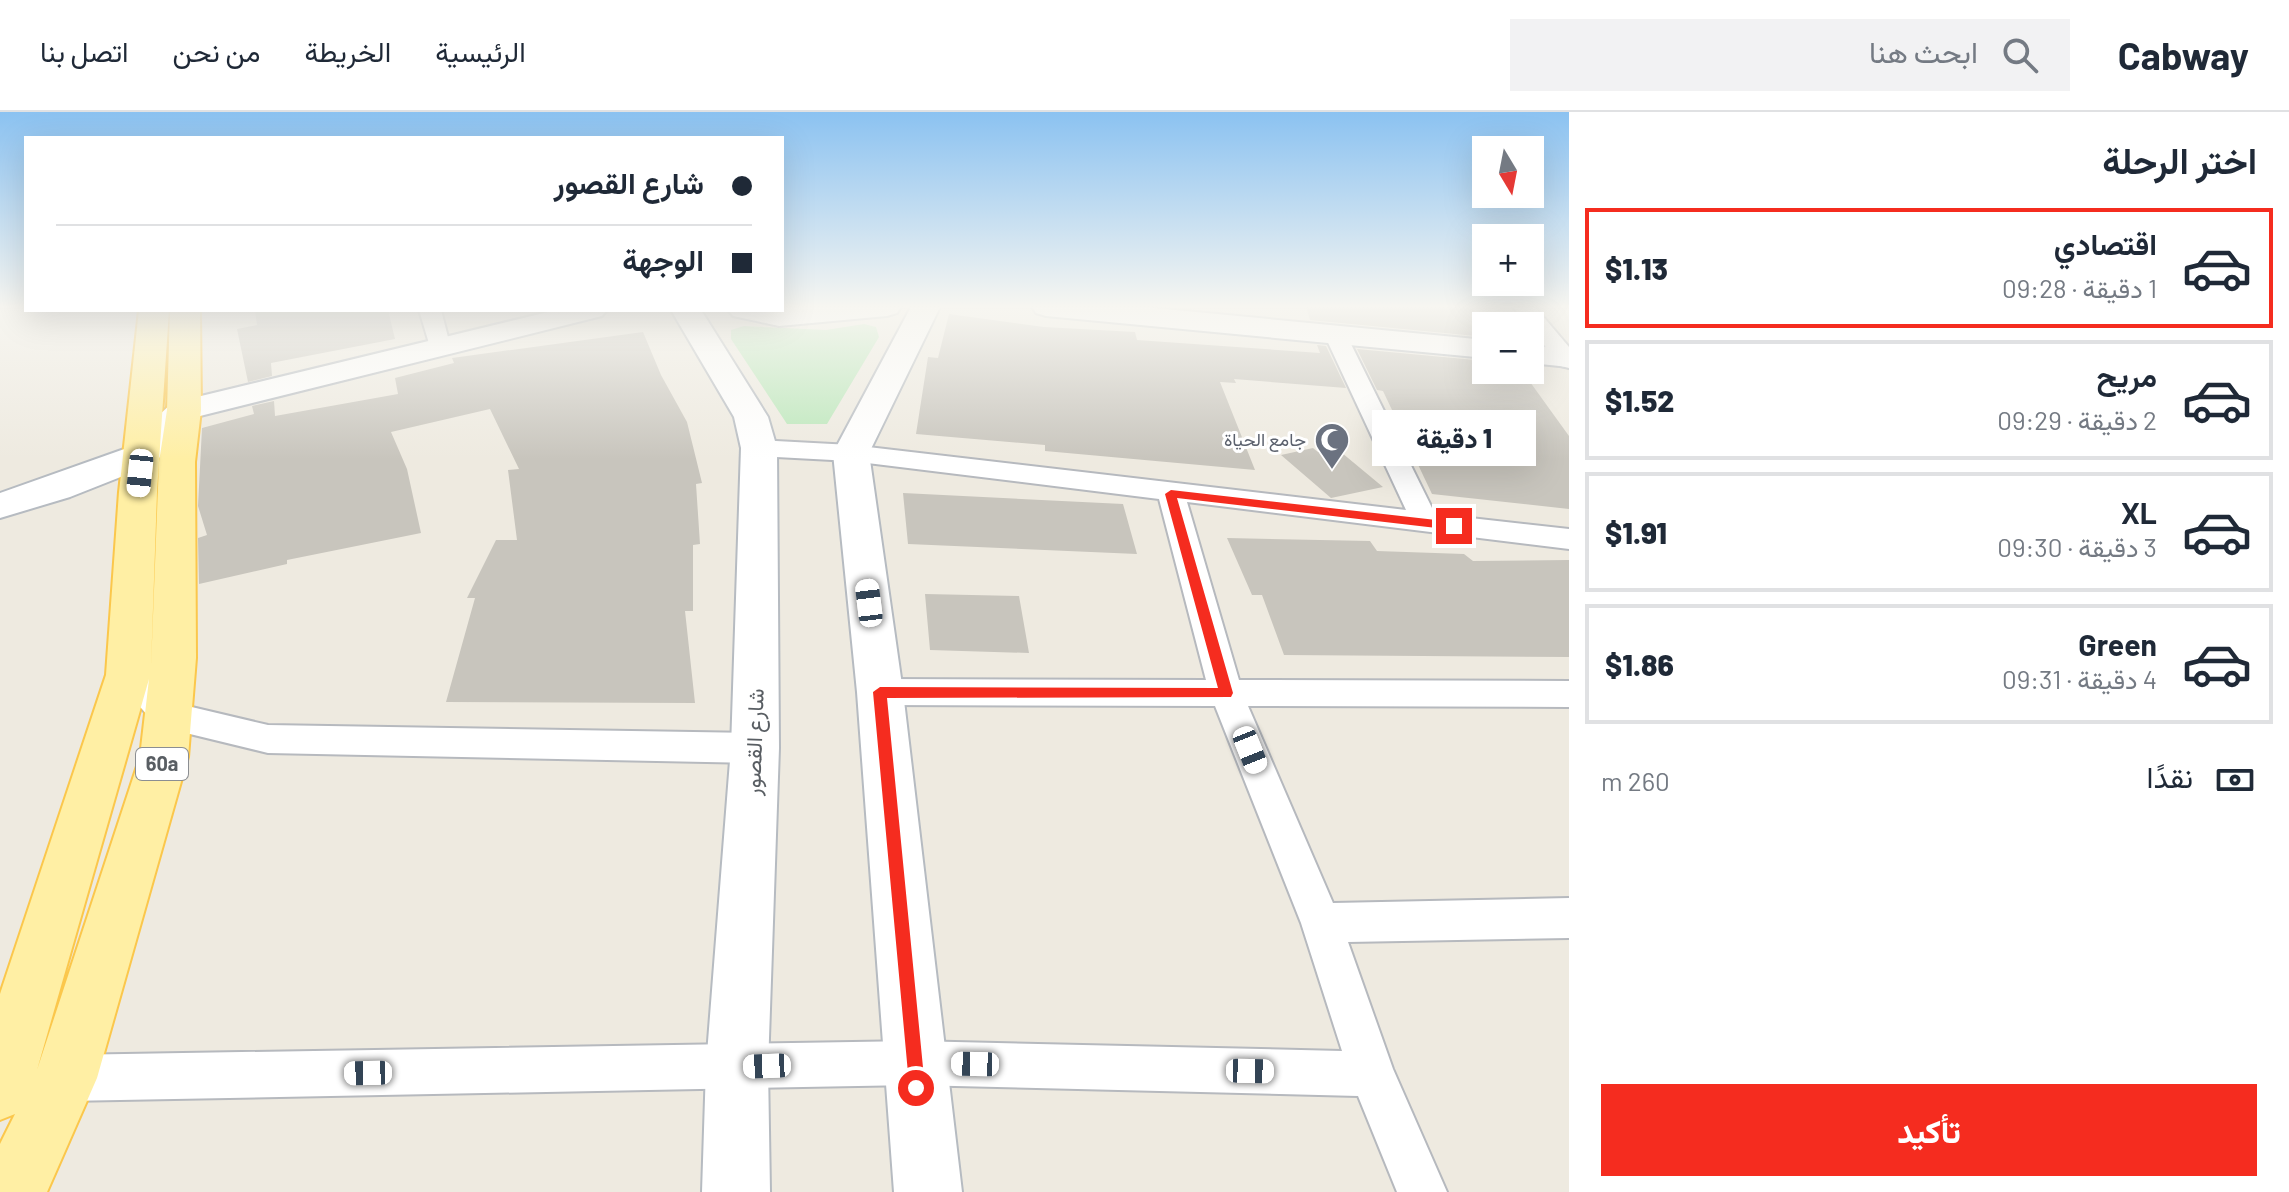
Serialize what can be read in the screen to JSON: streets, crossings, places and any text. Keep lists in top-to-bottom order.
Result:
{
  "streets": {
    "main road": ["60a"],
    "street": ["شارع القصور"]
  },
  "places": {
    "mosque": ["جامع الحياة"]
  },
  "north": "bottom",
  "page": {
    "header": "Cabway",
    "search": "ابحث هنا",
    "nav": [
      "الرئيسية",
      "الخريطة",
      "من نحن",
      "اتصل بنا"
    ],
    "heading": "اختر الرحلة",
    "map_buttons": ["+", "−"],
    "banner": ["شارع القصور", "الوجهة"],
    "list": [
      {
        "name": "اقتصادي",
        "note": "1 دقيقة · 09:28",
        "value": "$1.13"
      },
      {
        "name": "مريح",
        "note": "2 دقيقة · 09:29",
        "value": "$1.52"
      },
      {
        "name": "XL",
        "note": "3 دقيقة · 09:30",
        "value": "$1.91"
      },
      {
        "name": "Green",
        "note": "4 دقيقة · 09:31",
        "value": "$1.86"
      }
    ],
    "bubble": "1 دقيقة",
    "pay": ["نقدًا", "260 m"],
    "buttons": "تأكيد"
  }
}
